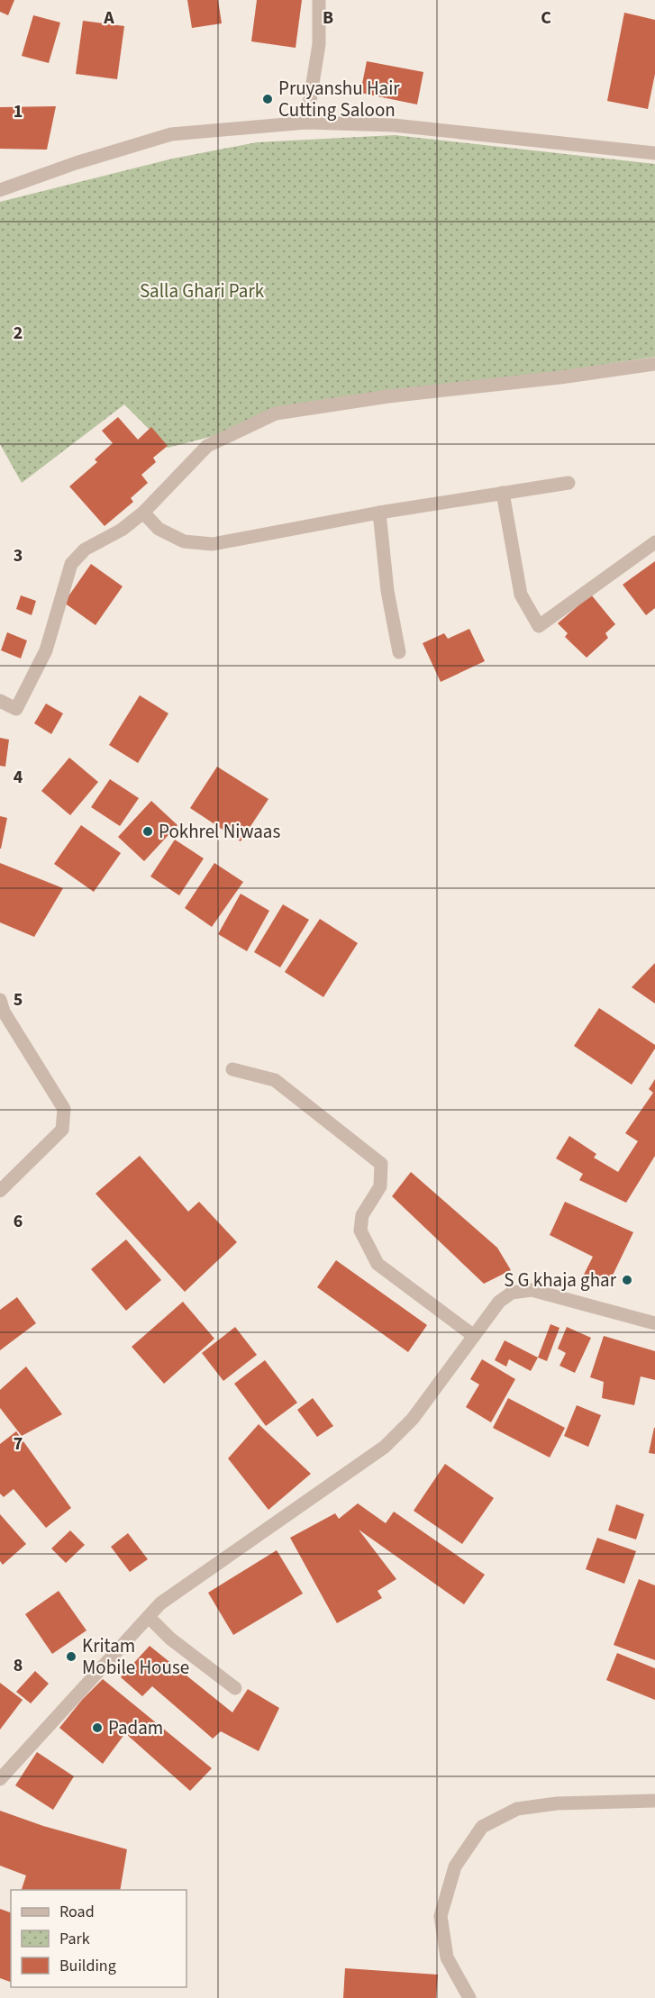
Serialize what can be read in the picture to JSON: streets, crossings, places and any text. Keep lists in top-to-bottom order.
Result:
{
  "parks": ["Salla Ghari Park"],
  "places": [
    "Pruyanshu Hair Cutting Saloon",
    "Pokhrel Niwaas",
    "S G khaja ghar",
    "Kritam Mobile House",
    "Padam"
  ],
  "legend": ["Road", "Park", "Building"],
  "grid": {
    "columns": ["A", "B", "C"],
    "rows": [
      "1",
      "2",
      "3",
      "4",
      "5",
      "6",
      "7",
      "8"
    ]
  }
}
